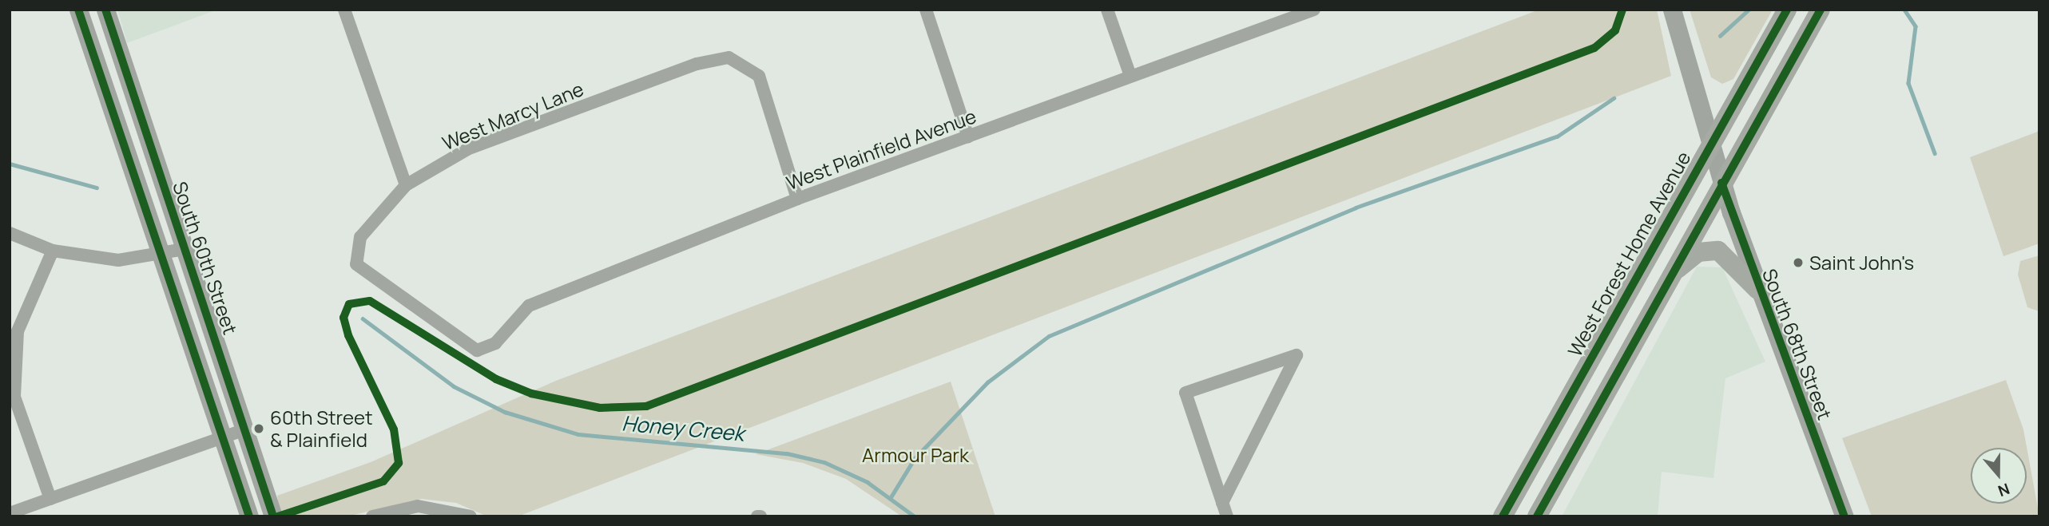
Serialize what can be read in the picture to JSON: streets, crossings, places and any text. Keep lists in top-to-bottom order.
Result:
{
  "streets": {
    "main road": ["West Forest Home Avenue", "South 60th Street", "South 68th Street"],
    "street": ["West Marcy Lane", "West Plainfield Avenue"]
  },
  "crossings": [
    ["West Marcy Lane", "West Plainfield Avenue"],
    ["West Forest Home Avenue", "South 68th Street"]
  ],
  "water": ["Honey Creek"],
  "parks": ["Armour Park"],
  "places": ["Saint John's", "60th Street & Plainfield"],
  "north": "bottom"
}
